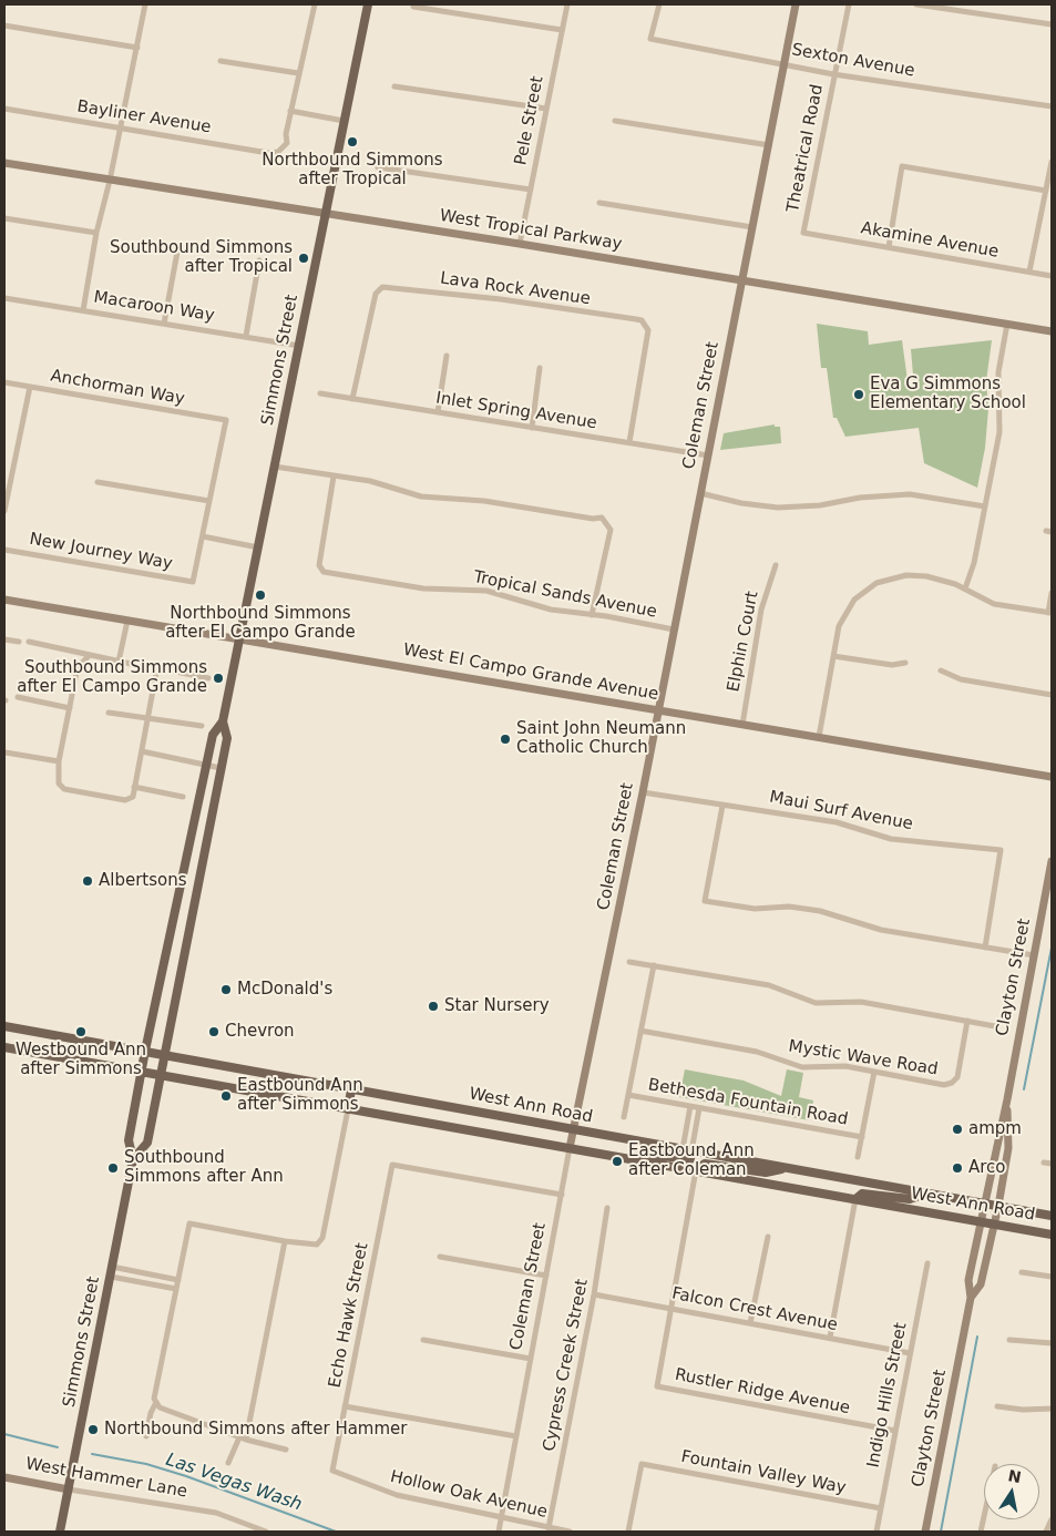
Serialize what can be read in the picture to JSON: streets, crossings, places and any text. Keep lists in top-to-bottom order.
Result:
{
  "streets": {
    "main road": ["Simmons Street", "West Ann Road"],
    "street": [
      "Sexton Avenue",
      "Bayliner Avenue",
      "Pele Street",
      "Theatrical Road",
      "West Tropical Parkway",
      "Akamine Avenue",
      "Lava Rock Avenue",
      "Macaroon Way",
      "Anchorman Way",
      "Coleman Street",
      "Inlet Spring Avenue",
      "New Journey Way",
      "Tropical Sands Avenue",
      "Elphin Court",
      "West El Campo Grande Avenue",
      "Maui Surf Avenue",
      "Clayton Street",
      "Mystic Wave Road",
      "Bethesda Fountain Road",
      "Falcon Crest Avenue",
      "Echo Hawk Street",
      "Cypress Creek Street",
      "Rustler Ridge Avenue",
      "Indigo Hills Street",
      "Fountain Valley Way",
      "West Hammer Lane",
      "Hollow Oak Avenue"
    ]
  },
  "crossings": [
    ["Sexton Avenue", "Theatrical Road"],
    ["Sexton Avenue", "Coleman Street"],
    ["Pele Street", "West Tropical Parkway"],
    ["Theatrical Road", "Akamine Avenue"],
    ["West Tropical Parkway", "Simmons Street"],
    ["West Tropical Parkway", "Coleman Street"],
    ["Lava Rock Avenue", "Inlet Spring Avenue"],
    ["Macaroon Way", "Simmons Street"],
    ["Simmons Street", "West El Campo Grande Avenue"],
    ["Simmons Street", "West Ann Road"],
    ["Simmons Street", "West Hammer Lane"],
    ["Coleman Street", "Inlet Spring Avenue"],
    ["Coleman Street", "Tropical Sands Avenue"],
    ["Coleman Street", "West El Campo Grande Avenue"],
    ["Coleman Street", "Maui Surf Avenue"],
    ["Coleman Street", "West Ann Road"],
    ["Coleman Street", "Echo Hawk Street"],
    ["Coleman Street", "Hollow Oak Avenue"],
    ["Elphin Court", "West El Campo Grande Avenue"],
    ["Clayton Street", "West Ann Road"],
    ["Falcon Crest Avenue", "Cypress Creek Street"],
    ["Falcon Crest Avenue", "Rustler Ridge Avenue"],
    ["Falcon Crest Avenue", "Indigo Hills Street"],
    ["Echo Hawk Street", "Hollow Oak Avenue"],
    ["Cypress Creek Street", "Hollow Oak Avenue"],
    ["Rustler Ridge Avenue", "Indigo Hills Street"],
    ["Indigo Hills Street", "Fountain Valley Way"]
  ],
  "water": ["Las Vegas Wash"],
  "places": [
    "Northbound Simmons after Tropical",
    "Southbound Simmons after Tropical",
    "Eva G Simmons Elementary School",
    "Northbound Simmons after El Campo Grande",
    "Southbound Simmons after El Campo Grande",
    "Saint John Neumann Catholic Church",
    "Albertsons",
    "McDonald's",
    "Star Nursery",
    "Westbound Ann after Simmons",
    "Chevron",
    "Eastbound Ann after Simmons",
    "ampm",
    "Eastbound Ann after Coleman",
    "Southbound Simmons after Ann",
    "Arco",
    "Northbound Simmons after Hammer"
  ],
  "north": "top"
}
